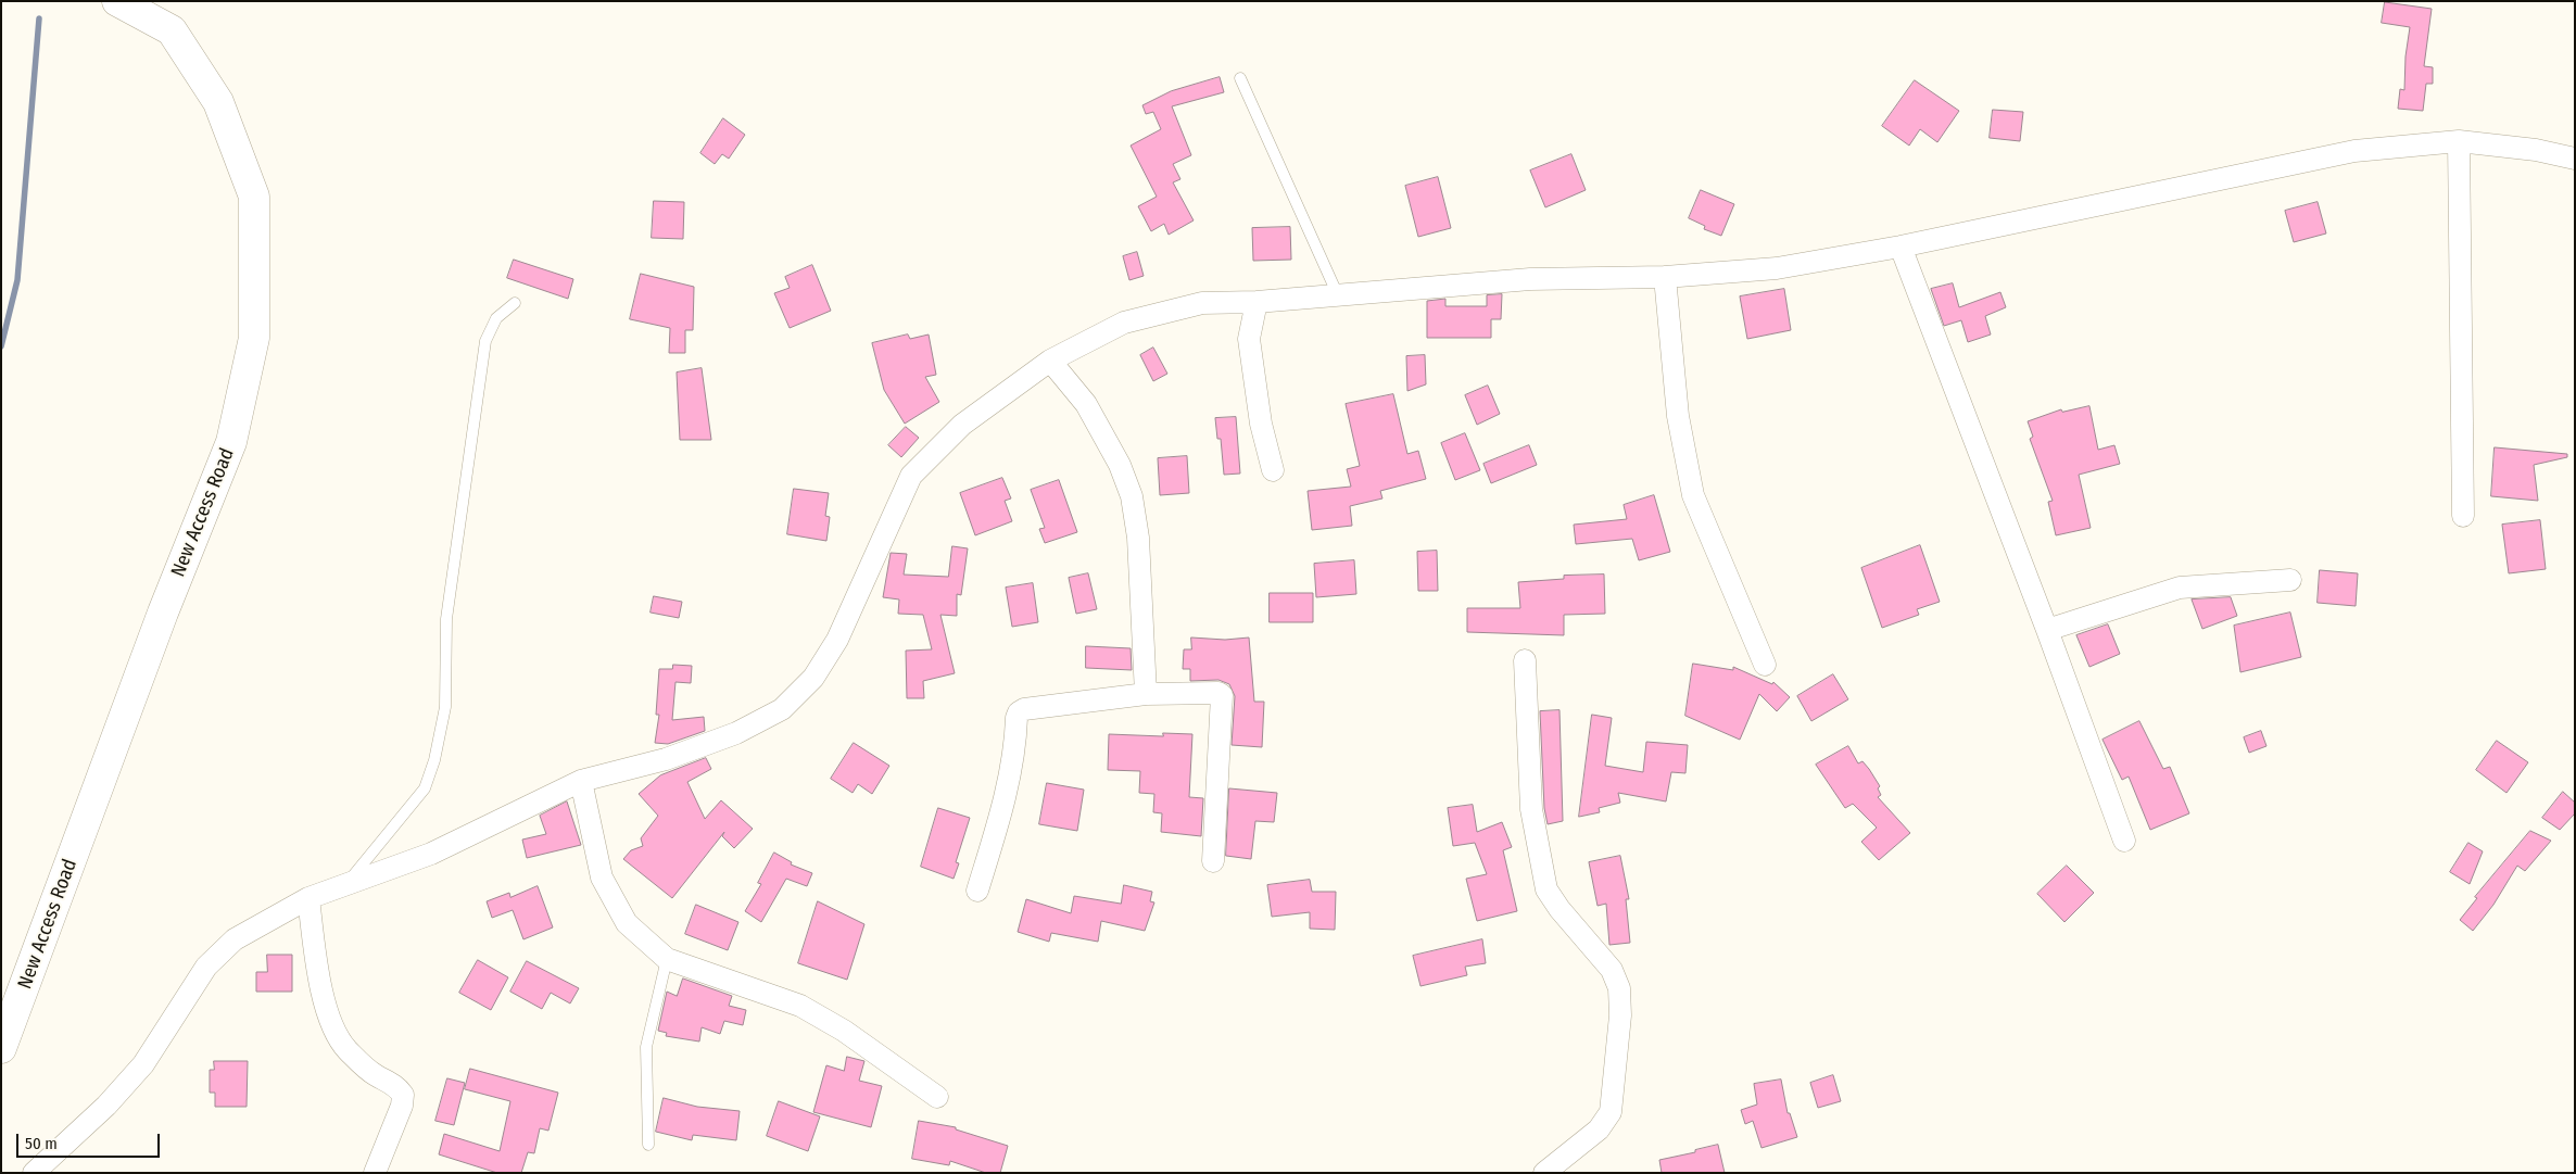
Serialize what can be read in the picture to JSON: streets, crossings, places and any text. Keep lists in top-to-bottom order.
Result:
{
  "streets": {
    "main road": ["New Access Road"]
  },
  "scale_bar": "50 m"
}
